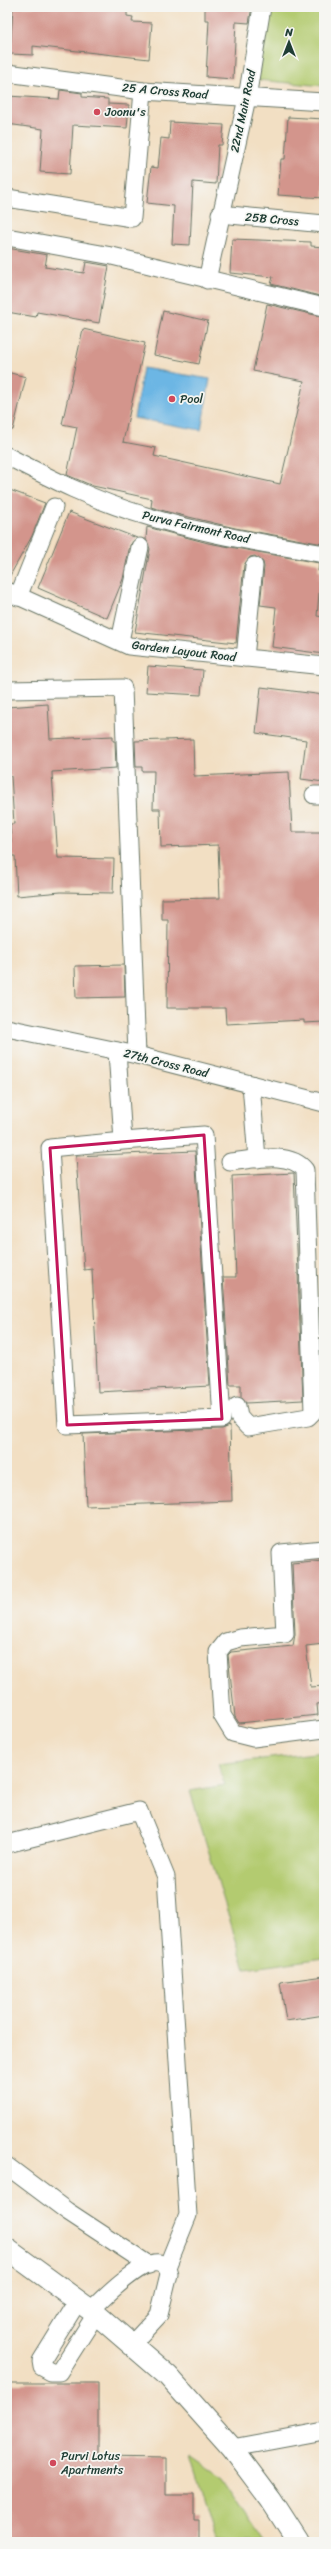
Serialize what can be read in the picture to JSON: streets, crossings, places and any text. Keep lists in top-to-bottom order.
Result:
{
  "streets": {
    "street": [
      "25 A Cross Road",
      "22nd Main Road",
      "25B Cross",
      "Purva Fairmont Road",
      "Garden Layout Road",
      "27th Cross Road"
    ]
  },
  "crossings": [
    ["25 A Cross Road", "22nd Main Road"],
    ["22nd Main Road", "25B Cross"]
  ],
  "places": ["Joonu's", "Pool", "Purvi Lotus Apartments"],
  "north": "top"
}
